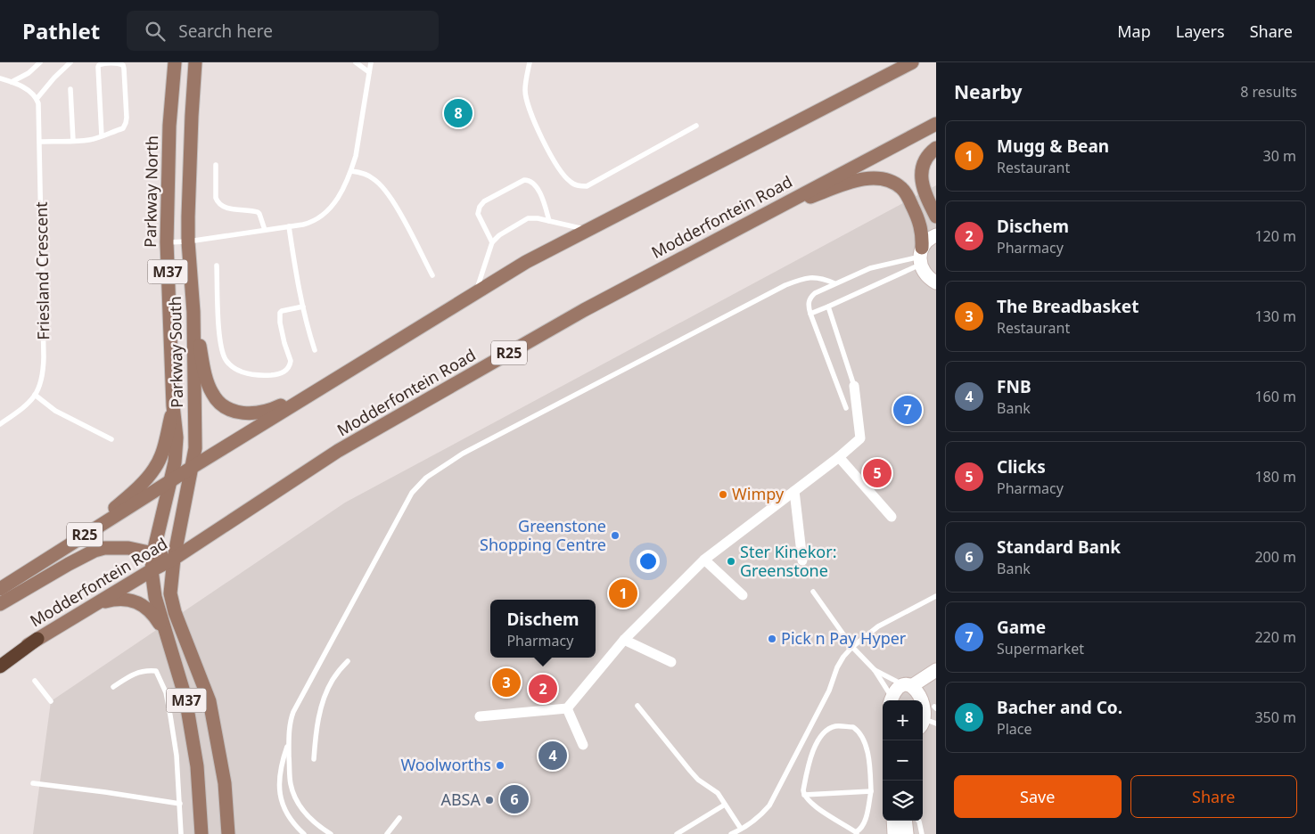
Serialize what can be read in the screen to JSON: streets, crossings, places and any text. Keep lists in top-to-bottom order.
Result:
{
  "streets": {
    "main road": [
      "Parkway North",
      "Modderfontein Road",
      "M37",
      "Parkway South",
      "R25"
    ],
    "lane": ["Friesland Crescent"]
  },
  "crossings": [
    ["Parkway North", "M37"],
    ["Parkway North", "R25"],
    ["Modderfontein Road", "M37"],
    ["Modderfontein Road", "Parkway South"],
    ["M37", "Parkway South"],
    ["M37", "R25"],
    ["Parkway South", "R25"]
  ],
  "places": [
    "Wimpy",
    "Greenstone Shopping Centre",
    "Ster Kinekor: Greenstone",
    "Pick n Pay Hyper",
    "Woolworths",
    "ABSA"
  ],
  "page": {
    "header": "Pathlet",
    "search": "Search here",
    "nav": ["Map", "Layers", "Share"],
    "heading": ["Nearby", "8 results"],
    "pins": [
      "8",
      "7",
      "5",
      "1",
      "3",
      "2",
      "4",
      "6"
    ],
    "list": [
      {
        "mark": "1",
        "name": "Mugg & Bean",
        "note": "Restaurant",
        "value": "30 m"
      },
      {
        "mark": "2",
        "name": "Dischem",
        "note": "Pharmacy",
        "value": "120 m"
      },
      {
        "mark": "3",
        "name": "The Breadbasket",
        "note": "Restaurant",
        "value": "130 m"
      },
      {
        "mark": "4",
        "name": "FNB",
        "note": "Bank",
        "value": "160 m"
      },
      {
        "mark": "5",
        "name": "Clicks",
        "note": "Pharmacy",
        "value": "180 m"
      },
      {
        "mark": "6",
        "name": "Standard Bank",
        "note": "Bank",
        "value": "200 m"
      },
      {
        "mark": "7",
        "name": "Game",
        "note": "Supermarket",
        "value": "220 m"
      },
      {
        "mark": "8",
        "name": "Bacher and Co.",
        "note": "Place",
        "value": "350 m"
      }
    ],
    "popup": ["Dischem", "Pharmacy"],
    "map_buttons": ["+", "−"],
    "buttons": ["Save", "Share"]
  }
}
